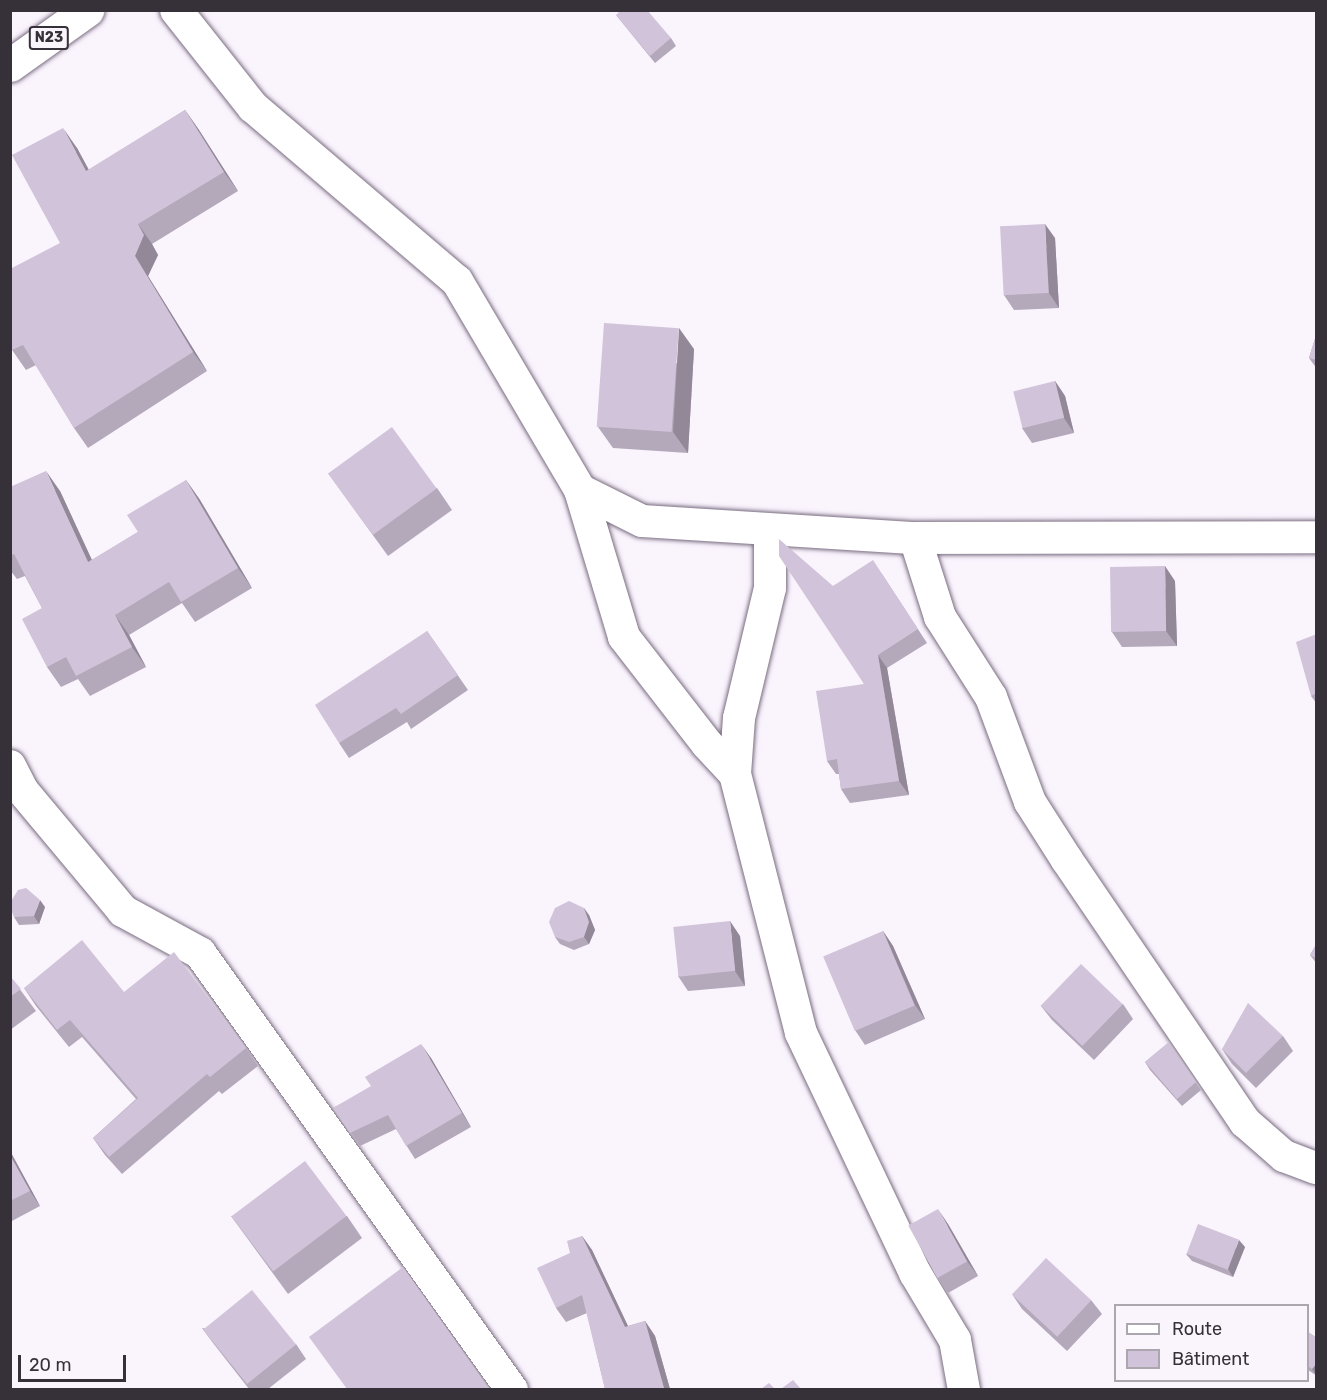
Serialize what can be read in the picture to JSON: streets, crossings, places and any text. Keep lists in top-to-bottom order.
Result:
{
  "streets": {
    "highway": ["N23"]
  },
  "legend": ["Route", "Bâtiment"],
  "scale_bar": "20 m"
}
